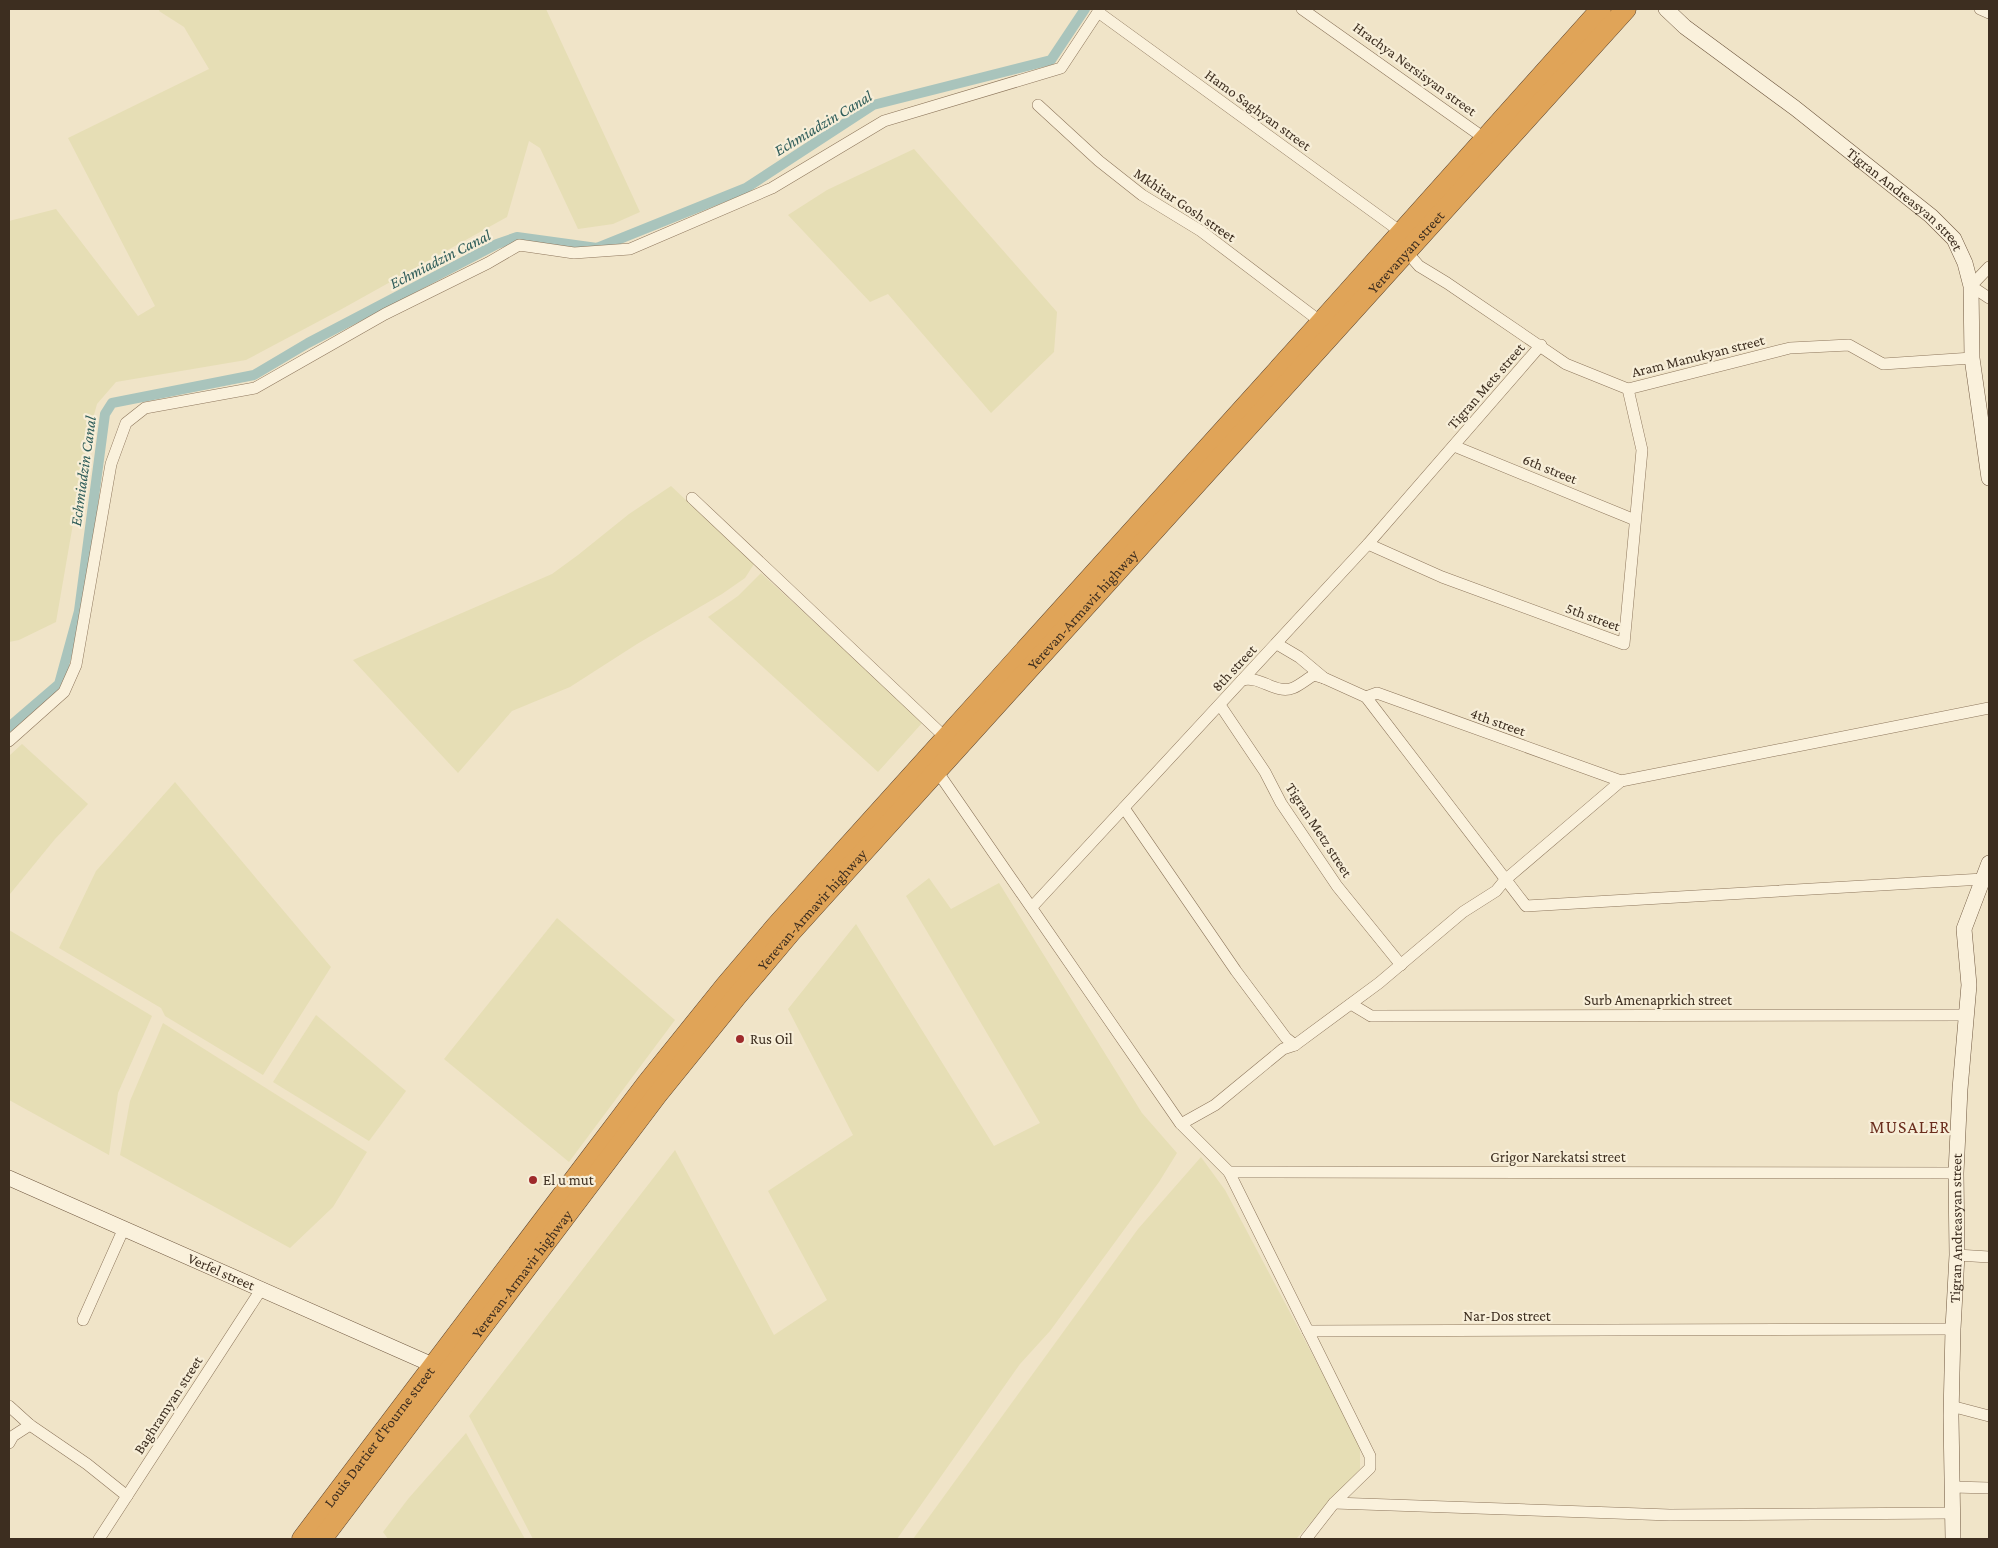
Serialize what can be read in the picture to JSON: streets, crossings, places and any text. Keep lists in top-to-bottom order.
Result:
{
  "streets": {
    "highway": ["Yerevanyan street", "Yerevan-Armavir highway", "Louis Dartier d'Fourne street"],
    "main road": ["Tigran Andreasyan street", "Verfel street"],
    "street": [
      "Hrachya Nersisyan street",
      "Hamo Saghyan street",
      "Mkhitar Gosh street",
      "Aram Manukyan street",
      "Tigran Mets street",
      "6th street",
      "5th street",
      "8th street",
      "4th street",
      "Tigran Metz street",
      "Surb Amenaprkich street",
      "Grigor Narekatsi street",
      "Nar-Dos street",
      "Baghramyan street"
    ]
  },
  "crossings": [
    ["Hrachya Nersisyan street", "Yerevanyan street"],
    ["Hamo Saghyan street", "Yerevanyan street"],
    ["Hamo Saghyan street", "Aram Manukyan street"],
    ["Tigran Andreasyan street", "Aram Manukyan street"],
    ["Tigran Andreasyan street", "Surb Amenaprkich street"],
    ["Tigran Andreasyan street", "Grigor Narekatsi street"],
    ["Tigran Andreasyan street", "Nar-Dos street"],
    ["Mkhitar Gosh street", "Yerevanyan street"],
    ["Yerevanyan street", "Aram Manukyan street"],
    ["Yerevanyan street", "Yerevan-Armavir highway"],
    ["Aram Manukyan street", "Tigran Mets street"],
    ["Aram Manukyan street", "5th street"],
    ["Tigran Mets street", "6th street"],
    ["Tigran Mets street", "8th street"],
    ["6th street", "5th street"],
    ["6th street", "8th street"],
    ["Yerevan-Armavir highway", "Louis Dartier d'Fourne street"],
    ["5th street", "8th street"],
    ["8th street", "Tigran Metz street"],
    ["Verfel street", "Baghramyan street"],
    ["Verfel street", "Louis Dartier d'Fourne street"]
  ],
  "districts": ["MUSALER"],
  "water": ["Echmiadzin Canal"],
  "places": ["Rus Oil", "El u mut"]
}
